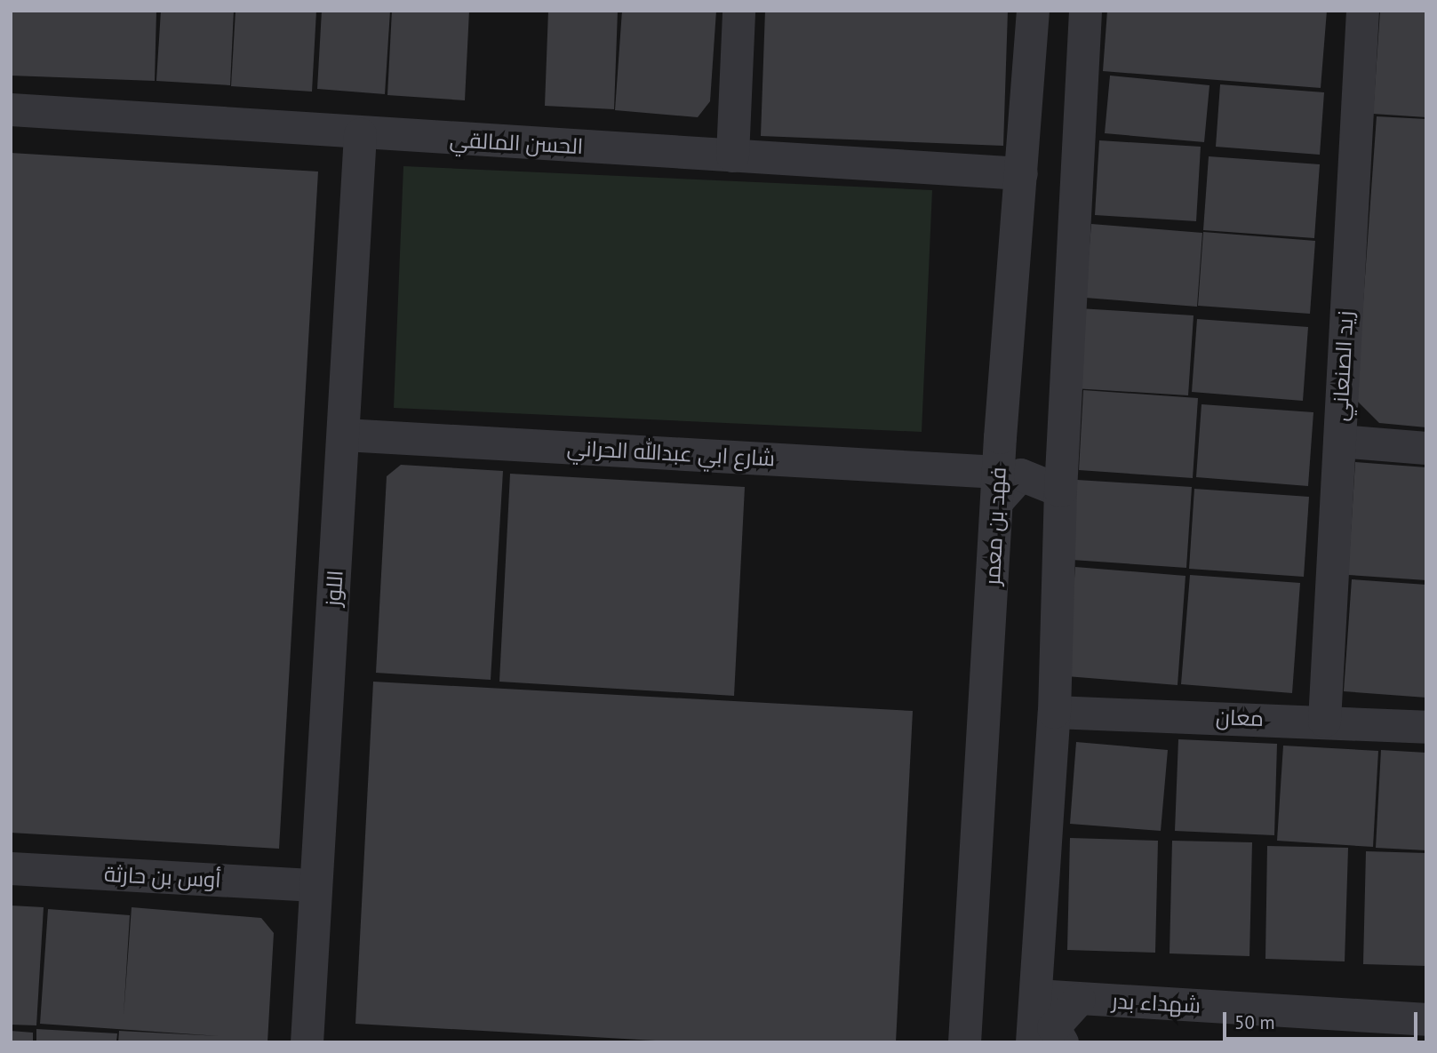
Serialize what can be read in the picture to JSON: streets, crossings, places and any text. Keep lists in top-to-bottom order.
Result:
{
  "streets": {
    "street": [
      "الحسن المالقي",
      "زيد الصنعاني",
      "شارع ابي عبدالله الحراني",
      "فهد بن معمر",
      "اللوز",
      "معان",
      "أوس بن حارثة",
      "شهداء بدر"
    ]
  },
  "crossings": [
    ["الحسن المالقي", "فهد بن معمر"],
    ["الحسن المالقي", "اللوز"],
    ["زيد الصنعاني", "معان"],
    ["شارع ابي عبدالله الحراني", "فهد بن معمر"],
    ["شارع ابي عبدالله الحراني", "اللوز"],
    ["اللوز", "أوس بن حارثة"]
  ],
  "scale_bar": "50 m"
}
